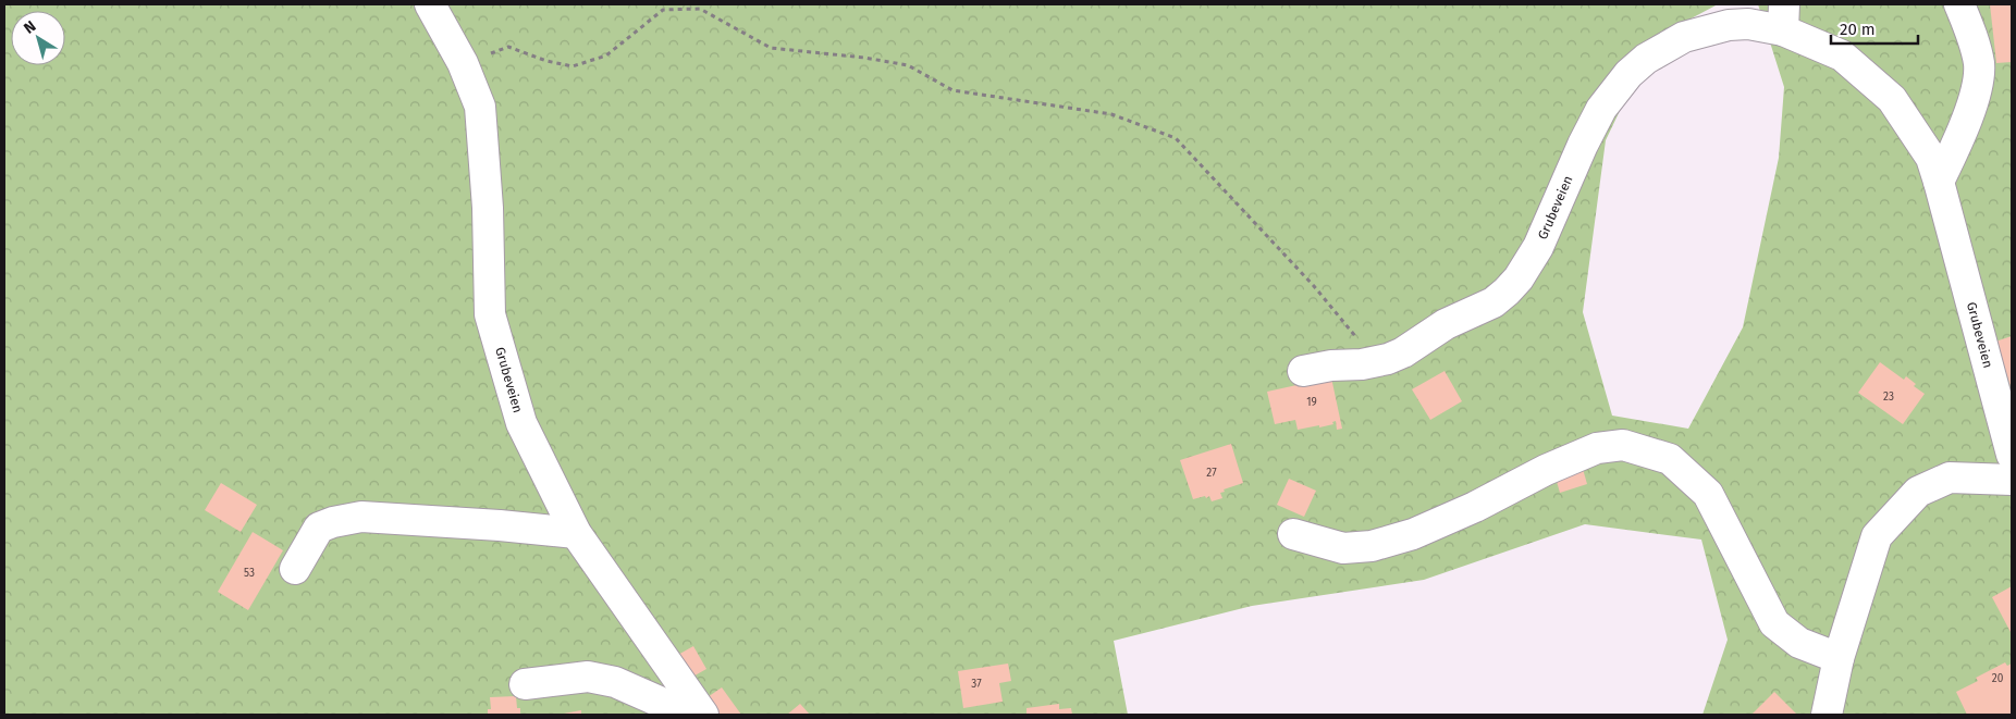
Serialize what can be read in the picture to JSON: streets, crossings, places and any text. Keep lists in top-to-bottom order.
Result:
{
  "streets": {
    "street": ["Grubeveien"]
  },
  "house_numbers": [
    "23",
    "19",
    "27",
    "53",
    "20",
    "37"
  ],
  "scale_bar": "20 m",
  "north": "top left"
}
